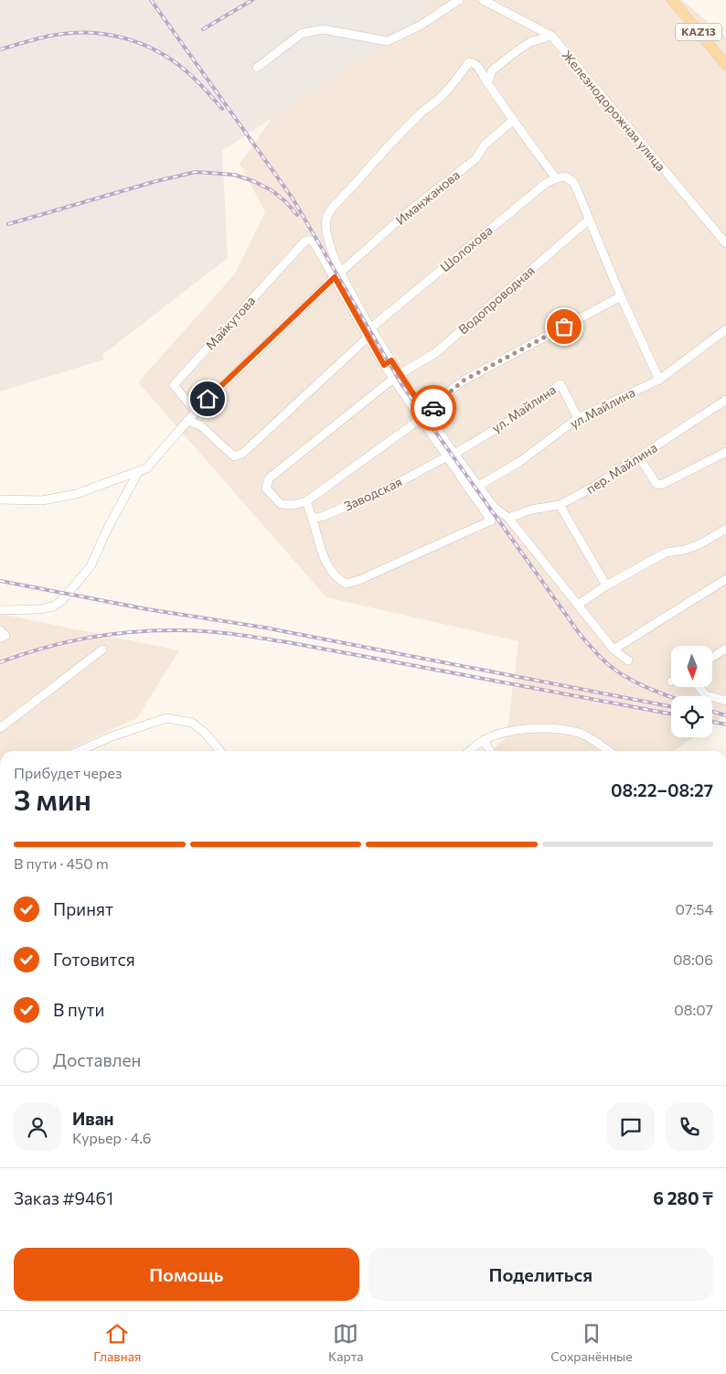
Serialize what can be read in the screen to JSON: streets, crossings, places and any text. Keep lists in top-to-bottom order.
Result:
{
  "streets": {
    "main road": ["KAZ13"],
    "street": [
      "Железнодорожная улица",
      "Иманжанова",
      "Шолохова",
      "Водопроводная",
      "Майкутова",
      "ул.Майлина",
      "ул. Майлина",
      "пер. Майлина",
      "Заводская"
    ]
  },
  "crossings": [
    ["Иманжанова", "Майкутова"],
    ["Шолохова", "Водопроводная"],
    ["ул.Майлина", "ул. Майлина"],
    ["ул. Майлина", "Заводская"]
  ],
  "north": "bottom",
  "page": {
    "heading": ["3 мин", "Прибудет через", "08:22–08:27"],
    "panel": [
      "Иван",
      "Курьер · 4.6",
      "Заказ #9461",
      "6 280 ₸"
    ],
    "bar": "В пути · 450 m",
    "list": [
      ["Принят", "07:54"],
      ["Готовится", "08:06"],
      ["В пути", "08:07"],
      "Доставлен"
    ],
    "buttons": ["Помощь", "Поделиться"],
    "tabs": ["Главная", "Карта", "Сохранённые"]
  }
}
